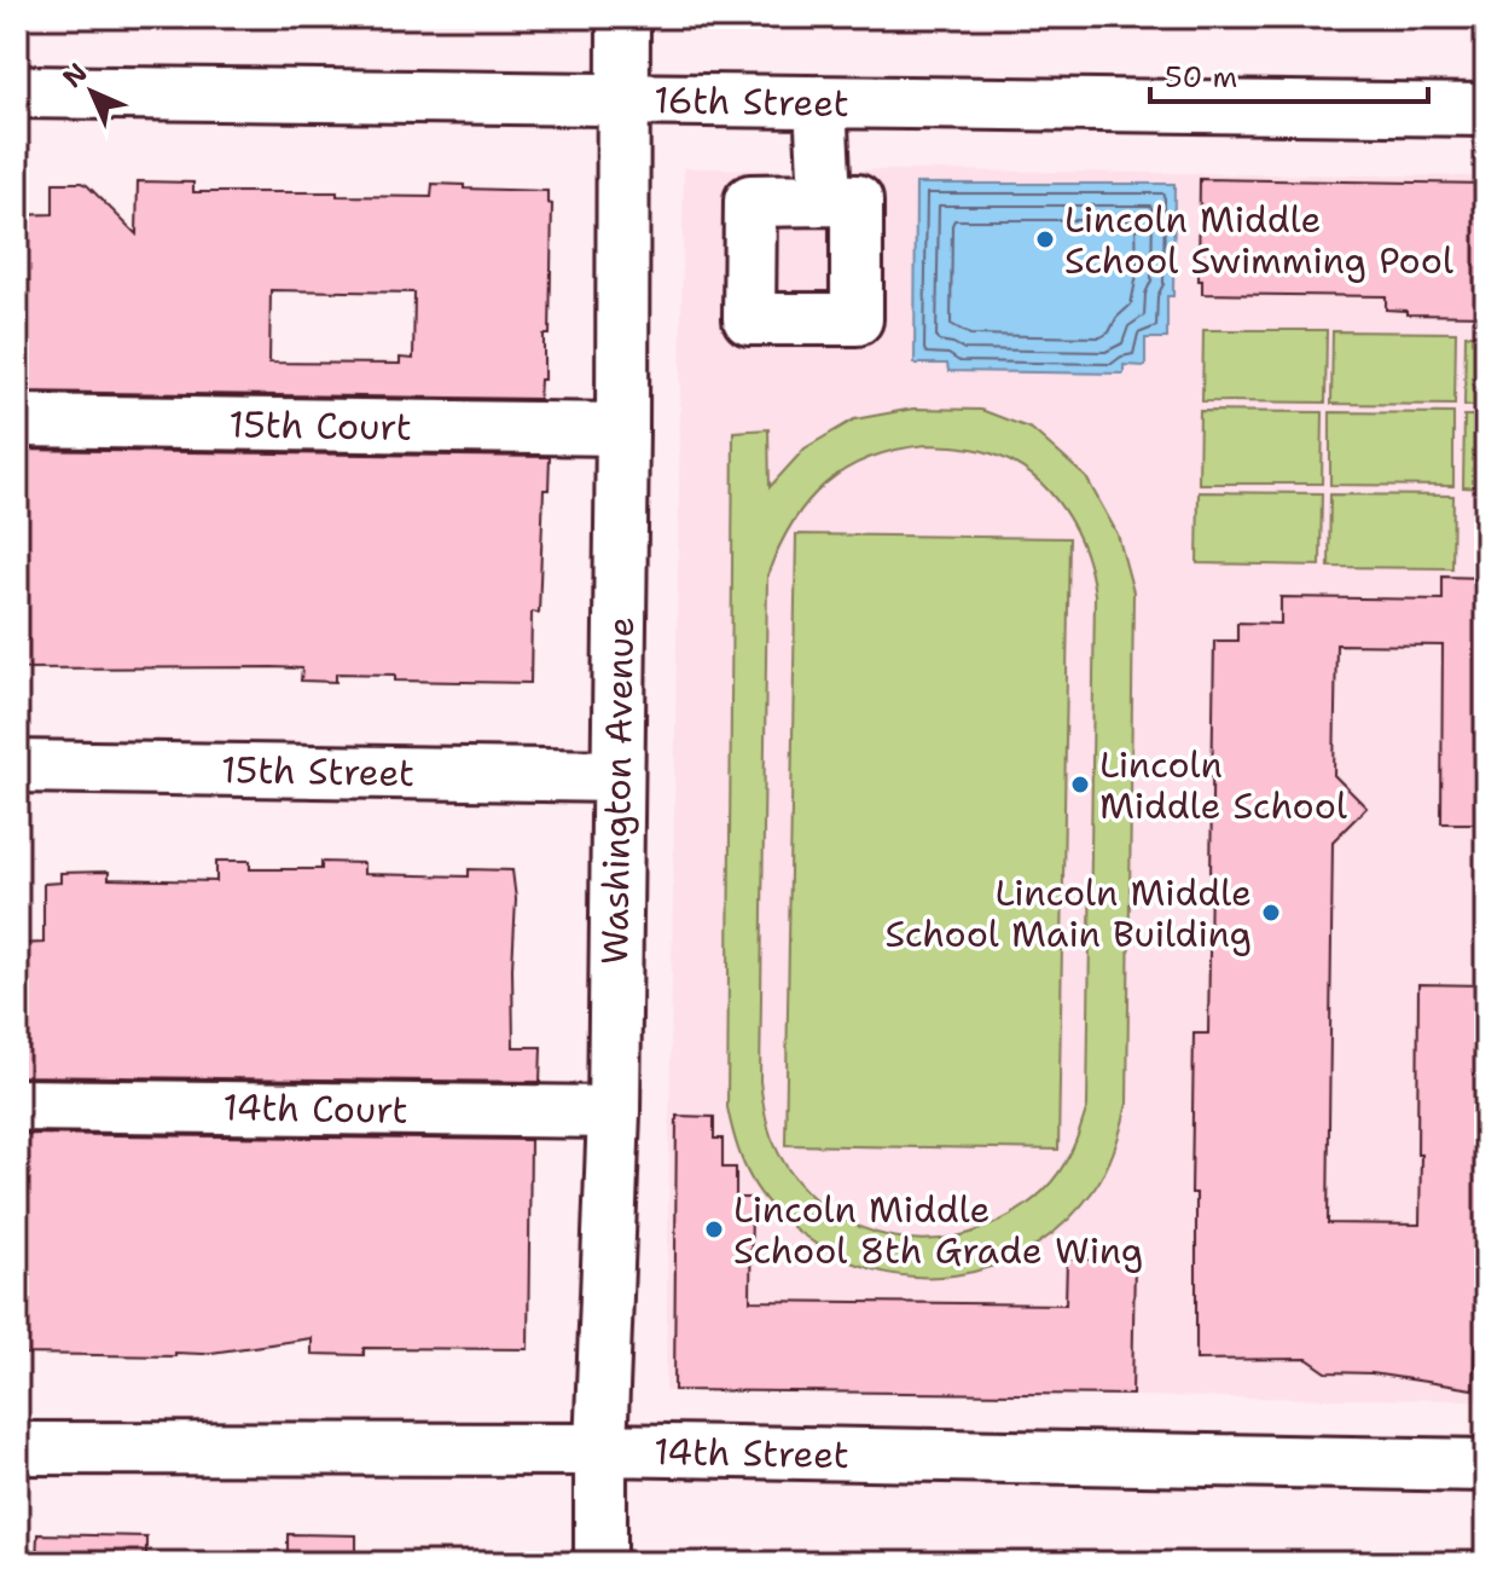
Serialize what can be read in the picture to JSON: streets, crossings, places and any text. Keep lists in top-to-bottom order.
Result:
{
  "streets": {
    "street": [
      "16th Street",
      "15th Court",
      "15th Street",
      "Washington Avenue",
      "14th Court",
      "14th Street"
    ]
  },
  "crossings": [
    ["16th Street", "Washington Avenue"],
    ["15th Court", "Washington Avenue"],
    ["15th Street", "Washington Avenue"],
    ["Washington Avenue", "14th Court"],
    ["Washington Avenue", "14th Street"]
  ],
  "places": [
    "Lincoln Middle School Swimming Pool",
    "Lincoln Middle School",
    "Lincoln Middle School Main Building",
    "Lincoln Middle School 8th Grade Wing"
  ],
  "scale_bar": "50 m",
  "north": "top left"
}
